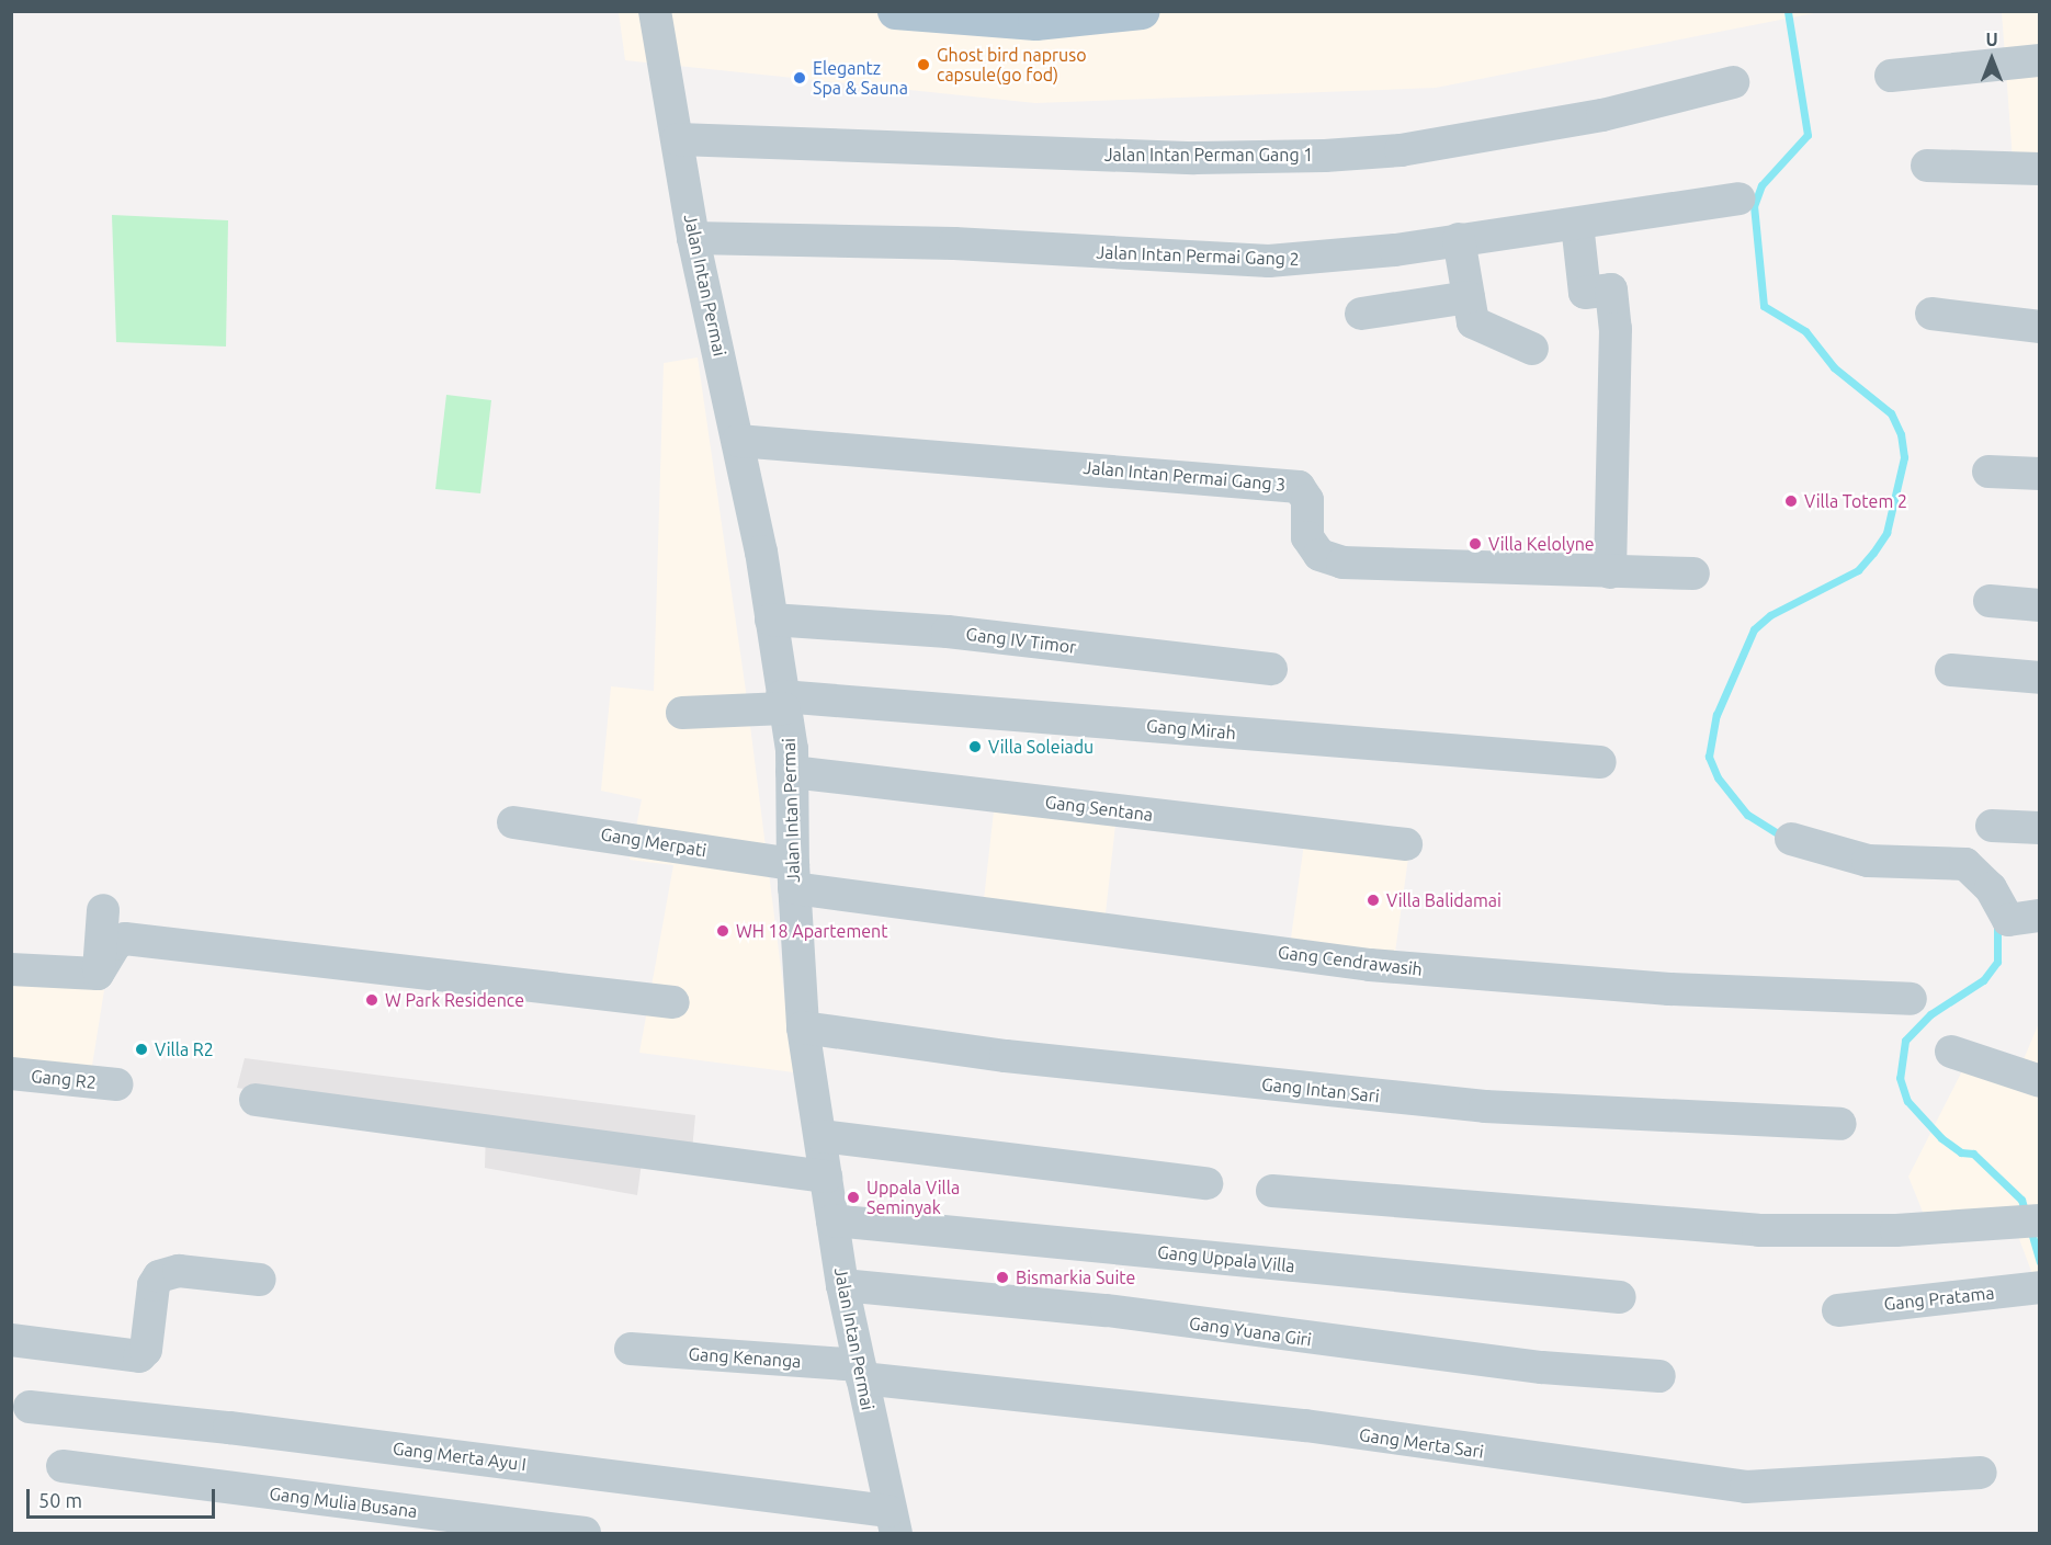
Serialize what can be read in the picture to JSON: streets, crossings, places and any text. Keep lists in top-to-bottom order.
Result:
{
  "streets": {
    "street": [
      "Jalan Intan Perman Gang 1",
      "Jalan Intan Permai Gang 2",
      "Jalan Intan Permai",
      "Jalan Intan Permai Gang 3",
      "Gang IV Timor",
      "Gang Mirah",
      "Gang Sentana",
      "Gang Merpati",
      "Gang Cendrawasih",
      "Gang R2",
      "Gang Intan Sari",
      "Gang Uppala Villa",
      "Gang Pratama",
      "Gang Yuana Giri",
      "Gang Kenanga",
      "Gang Merta Sari",
      "Gang Merta Ayu I",
      "Gang Mulia Busana"
    ]
  },
  "crossings": [
    ["Jalan Intan Perman Gang 1", "Jalan Intan Permai"],
    ["Jalan Intan Permai Gang 2", "Jalan Intan Permai"],
    ["Jalan Intan Permai", "Jalan Intan Permai Gang 3"],
    ["Jalan Intan Permai", "Gang IV Timor"],
    ["Jalan Intan Permai", "Gang Mirah"],
    ["Jalan Intan Permai", "Gang Sentana"],
    ["Jalan Intan Permai", "Gang Merpati"],
    ["Jalan Intan Permai", "Gang Cendrawasih"],
    ["Jalan Intan Permai", "Gang Intan Sari"],
    ["Jalan Intan Permai", "Gang Uppala Villa"],
    ["Jalan Intan Permai", "Gang Yuana Giri"],
    ["Jalan Intan Permai", "Gang Kenanga"],
    ["Jalan Intan Permai", "Gang Merta Sari"],
    ["Jalan Intan Permai", "Gang Merta Ayu I"],
    ["Gang Merpati", "Gang Cendrawasih"],
    ["Gang Kenanga", "Gang Merta Sari"]
  ],
  "places": [
    "Ghost bird napruso capsule(go fod)",
    "Elegantz Spa & Sauna",
    "Villa Totem 2",
    "Villa Kelolyne",
    "Villa Soleiadu",
    "Villa Balidamai",
    "WH 18 Apartement",
    "W Park Residence",
    "Villa R2",
    "Uppala Villa Seminyak",
    "Bismarkia Suite"
  ],
  "scale_bar": "50 m",
  "north": "top"
}
